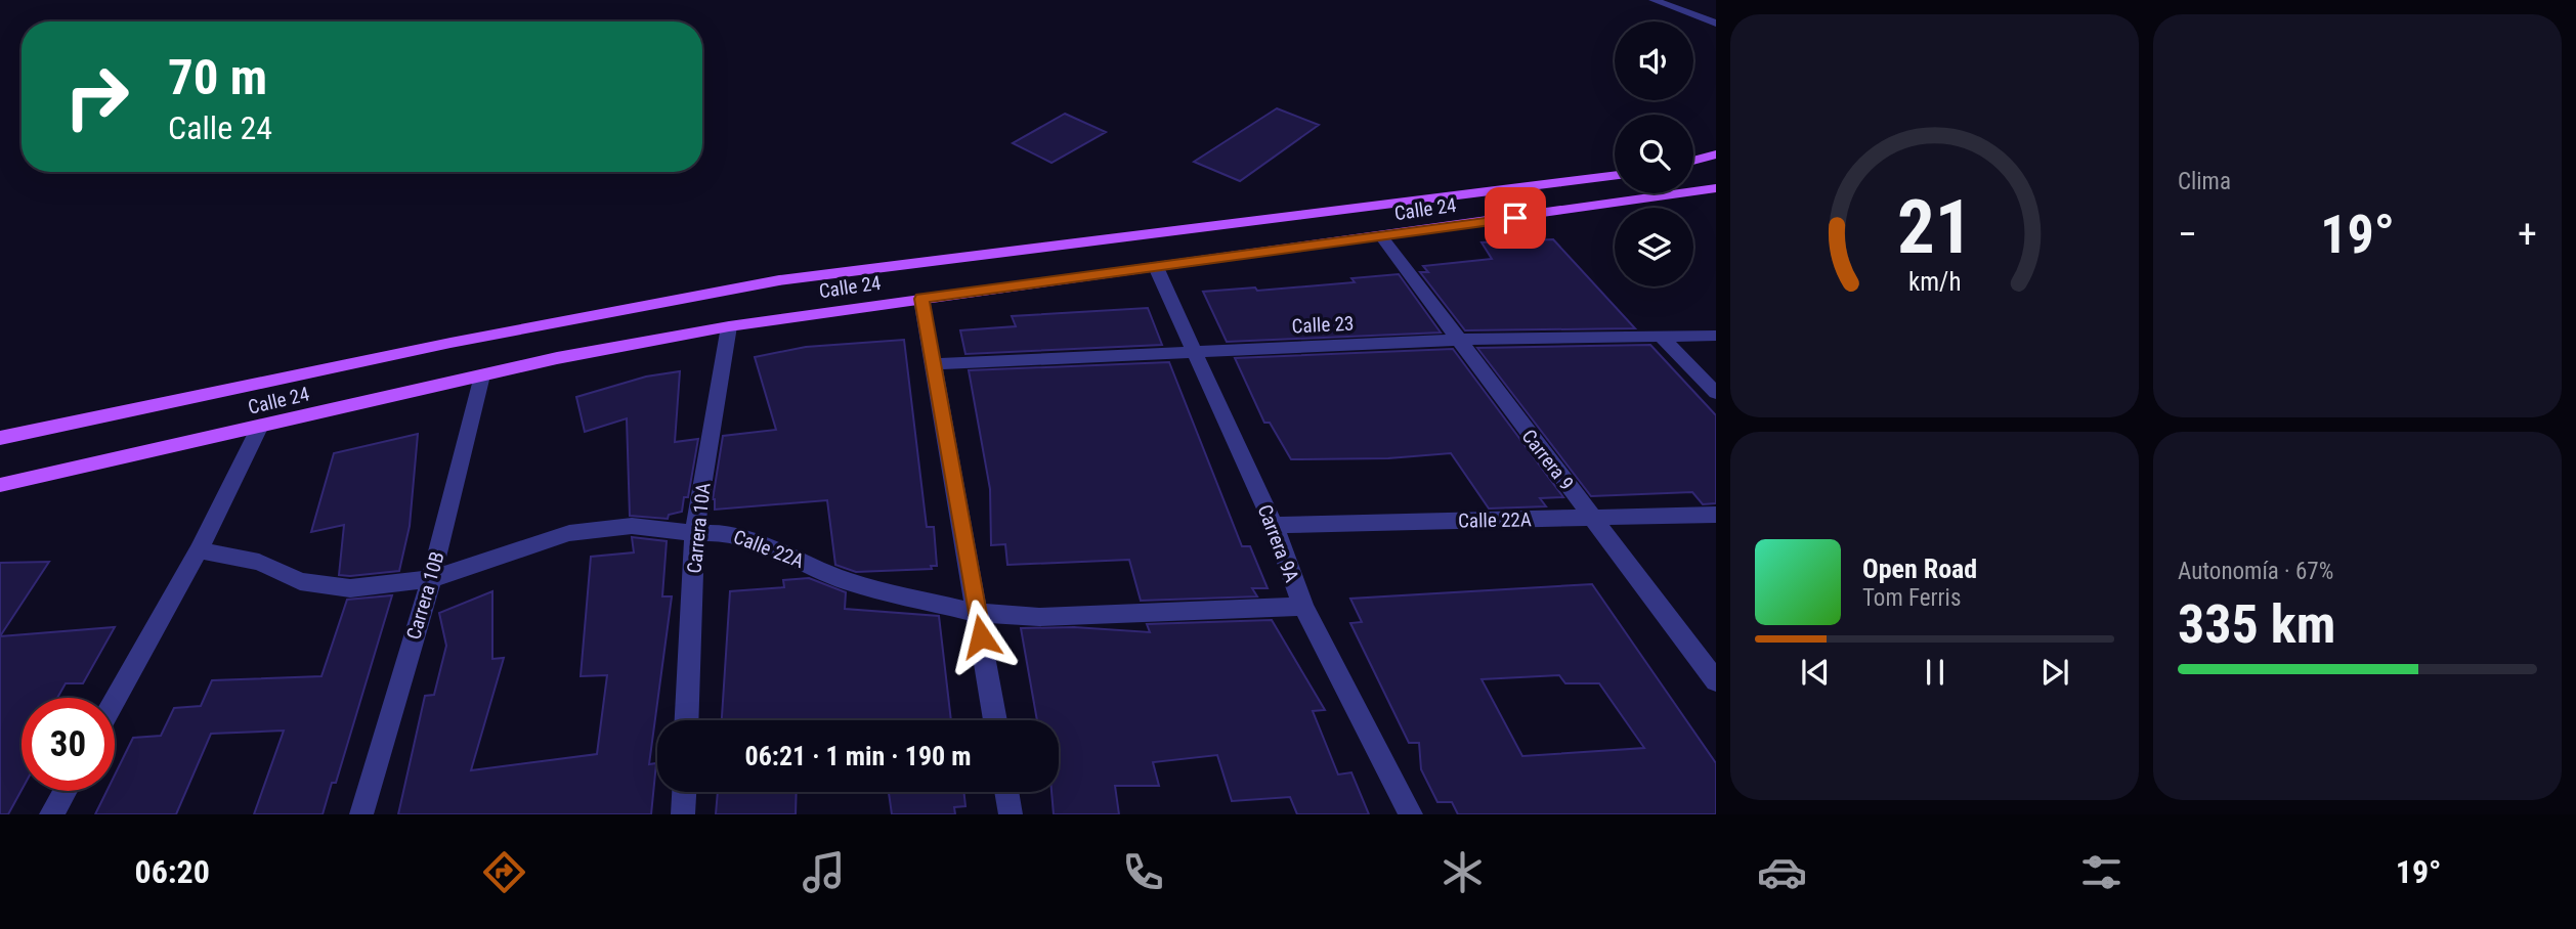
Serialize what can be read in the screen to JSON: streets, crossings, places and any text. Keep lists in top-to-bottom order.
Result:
{
  "streets": {
    "main road": ["Calle 24"],
    "street": [
      "Calle 23",
      "Carrera 9",
      "Calle 22A",
      "Carrera 10A",
      "Carrera 9A",
      "Carrera 10B"
    ]
  },
  "crossings": [
    ["Calle 24", "Carrera 9"],
    ["Calle 24", "Carrera 10A"],
    ["Calle 24", "Carrera 9A"],
    ["Calle 24", "Carrera 10B"],
    ["Calle 23", "Carrera 9"],
    ["Calle 23", "Carrera 9A"],
    ["Carrera 9", "Calle 22A"],
    ["Calle 22A", "Carrera 10A"],
    ["Calle 22A", "Carrera 9A"],
    ["Calle 22A", "Carrera 10B"]
  ],
  "page": {
    "tile": [
      "Clima",
      ["Autonomía · 67%", "335 km"]
    ],
    "turn": ["70 m", "Calle 24"],
    "heat": ["−", "19°", "+"],
    "song": ["Open Road", "Tom Ferris"],
    "limit": "30",
    "trip": "06:21 · 1 min · 190 m",
    "tabs": ["06:20", "19°"],
    "gauge": ["21", "km/h"]
  }
}
